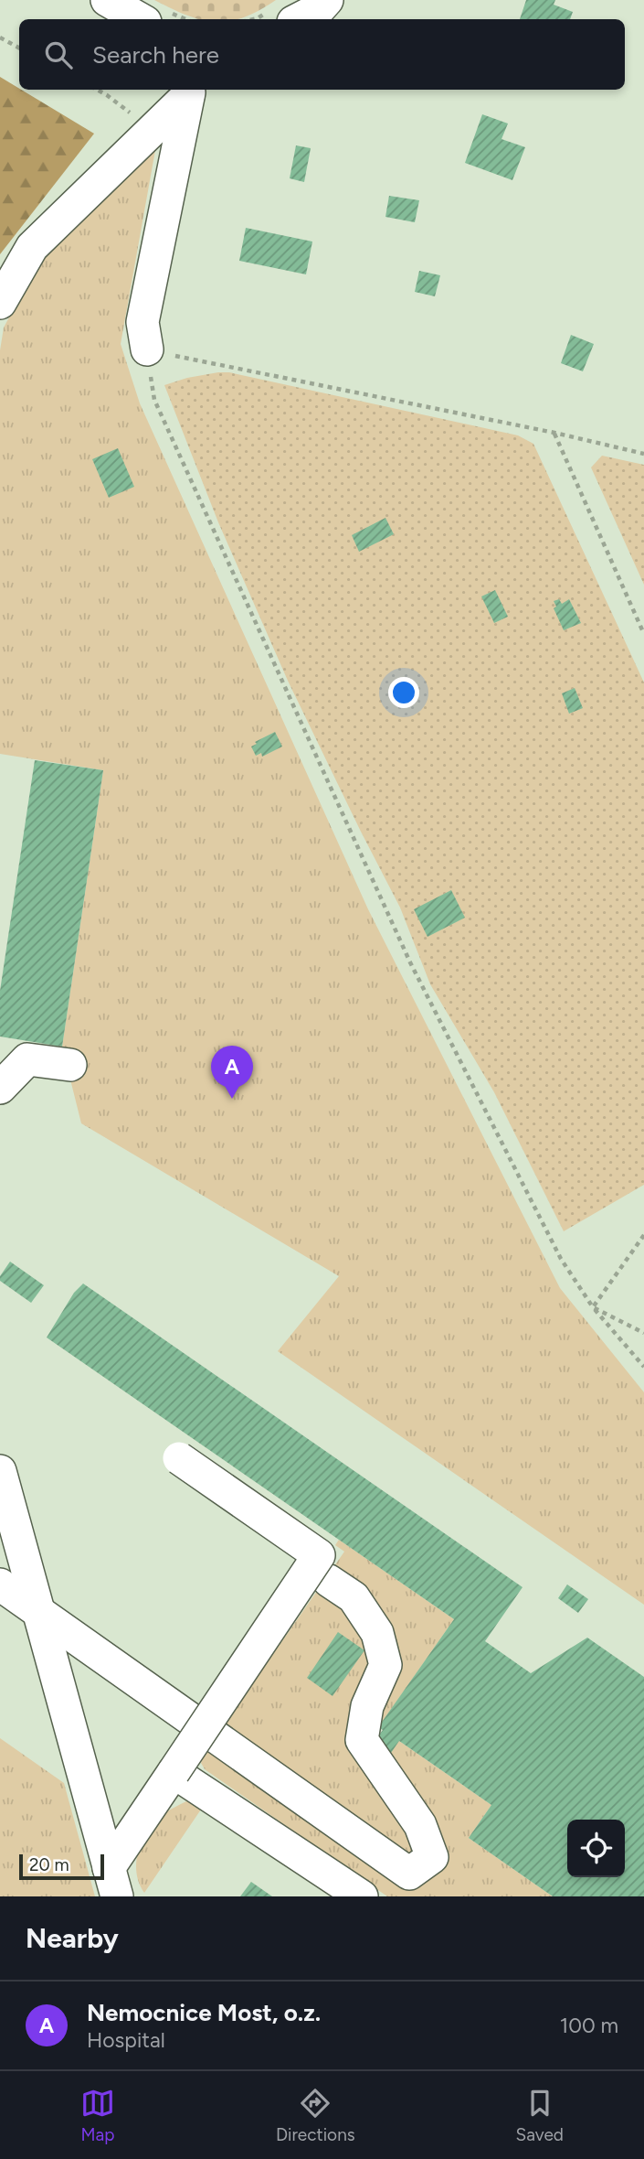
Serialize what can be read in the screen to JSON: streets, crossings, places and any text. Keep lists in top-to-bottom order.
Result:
{
  "scale_bar": "20 m",
  "page": {
    "search": "Search here",
    "pins": "A",
    "scale": "20 m",
    "heading": "Nearby",
    "list": [
      {
        "mark": "A",
        "name": "Nemocnice Most, o.z.",
        "note": "Hospital",
        "value": "100 m"
      }
    ],
    "nav": ["Map", "Directions", "Saved"]
  }
}
